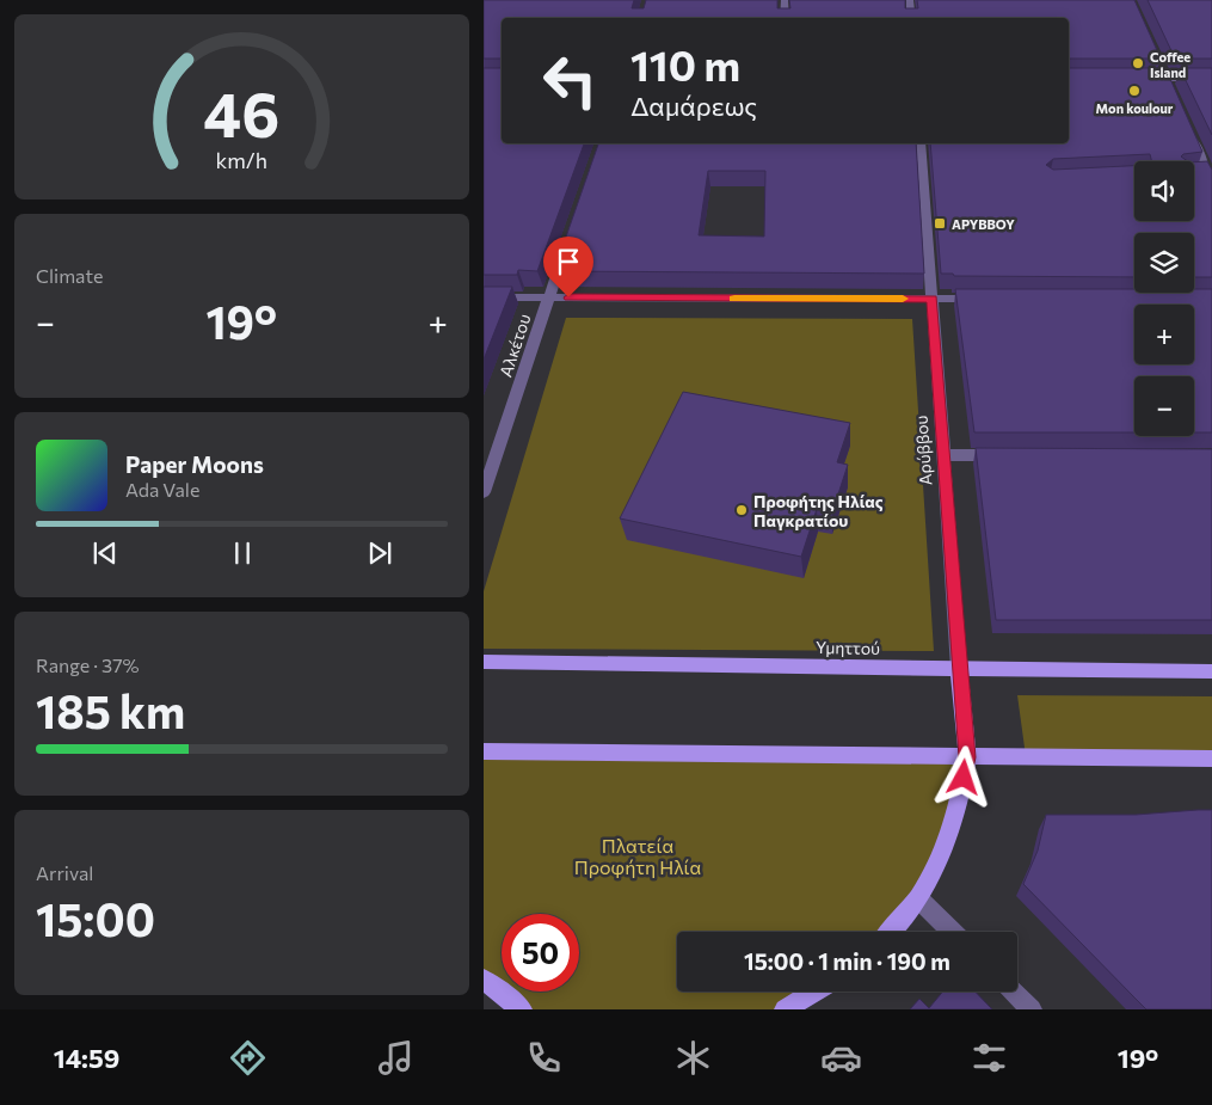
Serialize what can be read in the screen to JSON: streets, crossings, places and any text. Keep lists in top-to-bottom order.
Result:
{
  "streets": {
    "main road": ["Αρύββου", "Υμηττού"],
    "street": ["Αλκέτου"]
  },
  "crossings": [
    ["Αρύββου", "Υμηττού"]
  ],
  "parks": ["Πλατεία Προφήτη Ηλία"],
  "places": {
    "other": ["Coffee Island", "Mon koulour", "Προφήτης Ηλίας Παγκρατίου"],
    "transit": ["ΑΡΥΒΒΟΥ"]
  },
  "page": {
    "turn": ["110 m", "Δαμάρεως"],
    "map_buttons": ["+", "−"],
    "tile": [
      "Climate",
      ["Range · 37%", "185 km"],
      ["Arrival", "15:00"]
    ],
    "heat": ["−", "19°", "+"],
    "song": ["Paper Moons", "Ada Vale"],
    "limit": "50",
    "trip": "15:00 · 1 min · 190 m",
    "tabs": ["14:59", "19°"],
    "gauge": ["46", "km/h"]
  }
}
